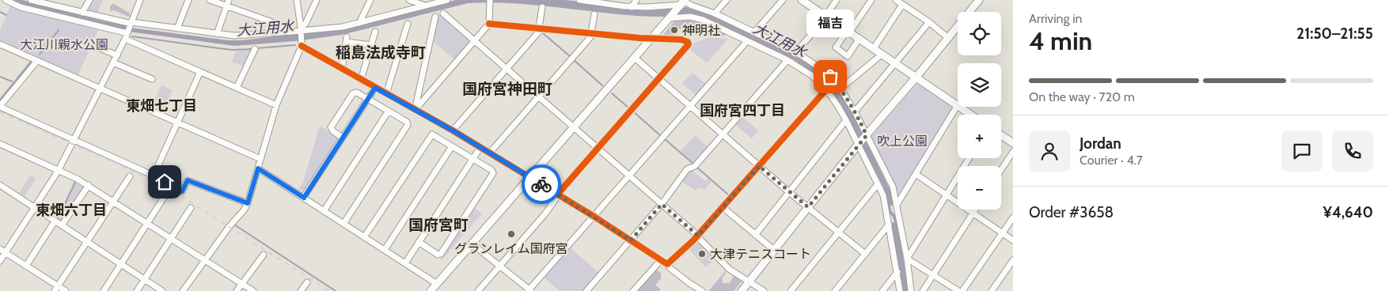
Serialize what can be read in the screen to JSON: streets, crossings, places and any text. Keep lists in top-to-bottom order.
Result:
{
  "districts": [
    "稲島法成寺町",
    "国府宮神田町",
    "東畑七丁目",
    "国府宮四丁目",
    "東畑六丁目",
    "国府宮町"
  ],
  "water": ["大江用水"],
  "parks": ["大江川親水公園", "吹上公園"],
  "places": [
    "神明社",
    "福吉",
    "グランレイム国府宮",
    "大津テニスコート"
  ],
  "page": {
    "heading": ["4 min", "Arriving in", "21:50–21:55"],
    "panel": [
      "Jordan",
      "Courier · 4.7",
      "Order #3658",
      "¥4,640"
    ],
    "bubble": "福吉",
    "map_buttons": ["+", "−"],
    "bar": "On the way · 720 m"
  }
}
